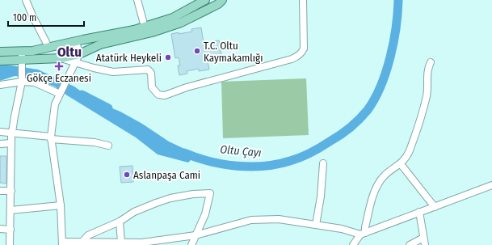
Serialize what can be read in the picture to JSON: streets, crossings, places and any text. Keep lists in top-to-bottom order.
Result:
{
  "districts": ["Oltu"],
  "water": ["Oltu Çayı"],
  "places": {
    "other": ["T.C. Oltu Kaymakamlığı", "Atatürk Heykeli", "Aslanpaşa Cami"],
    "health": ["Gökçe Eczanesi"]
  },
  "scale_bar": "100 m"
}
